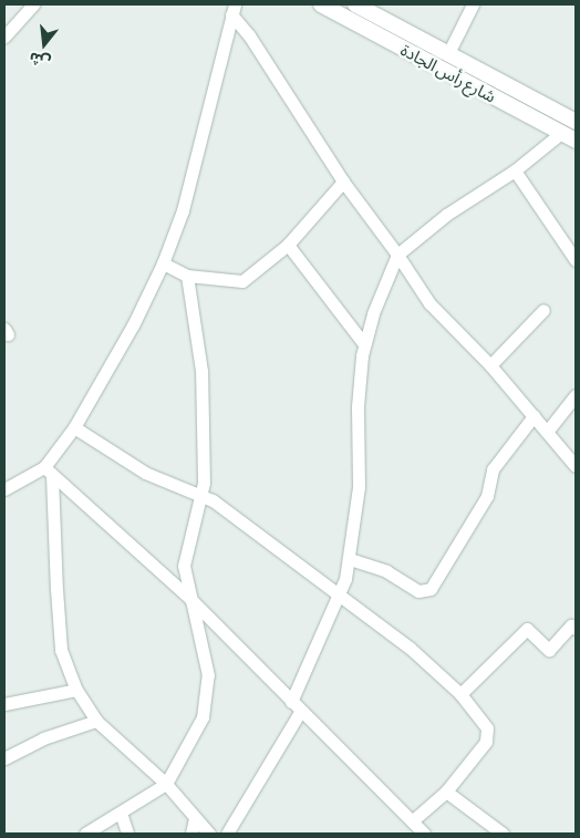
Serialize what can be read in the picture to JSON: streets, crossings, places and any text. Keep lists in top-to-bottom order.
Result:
{
  "streets": {
    "street": ["شارع رأس الجادة"]
  },
  "north": "bottom"
}
